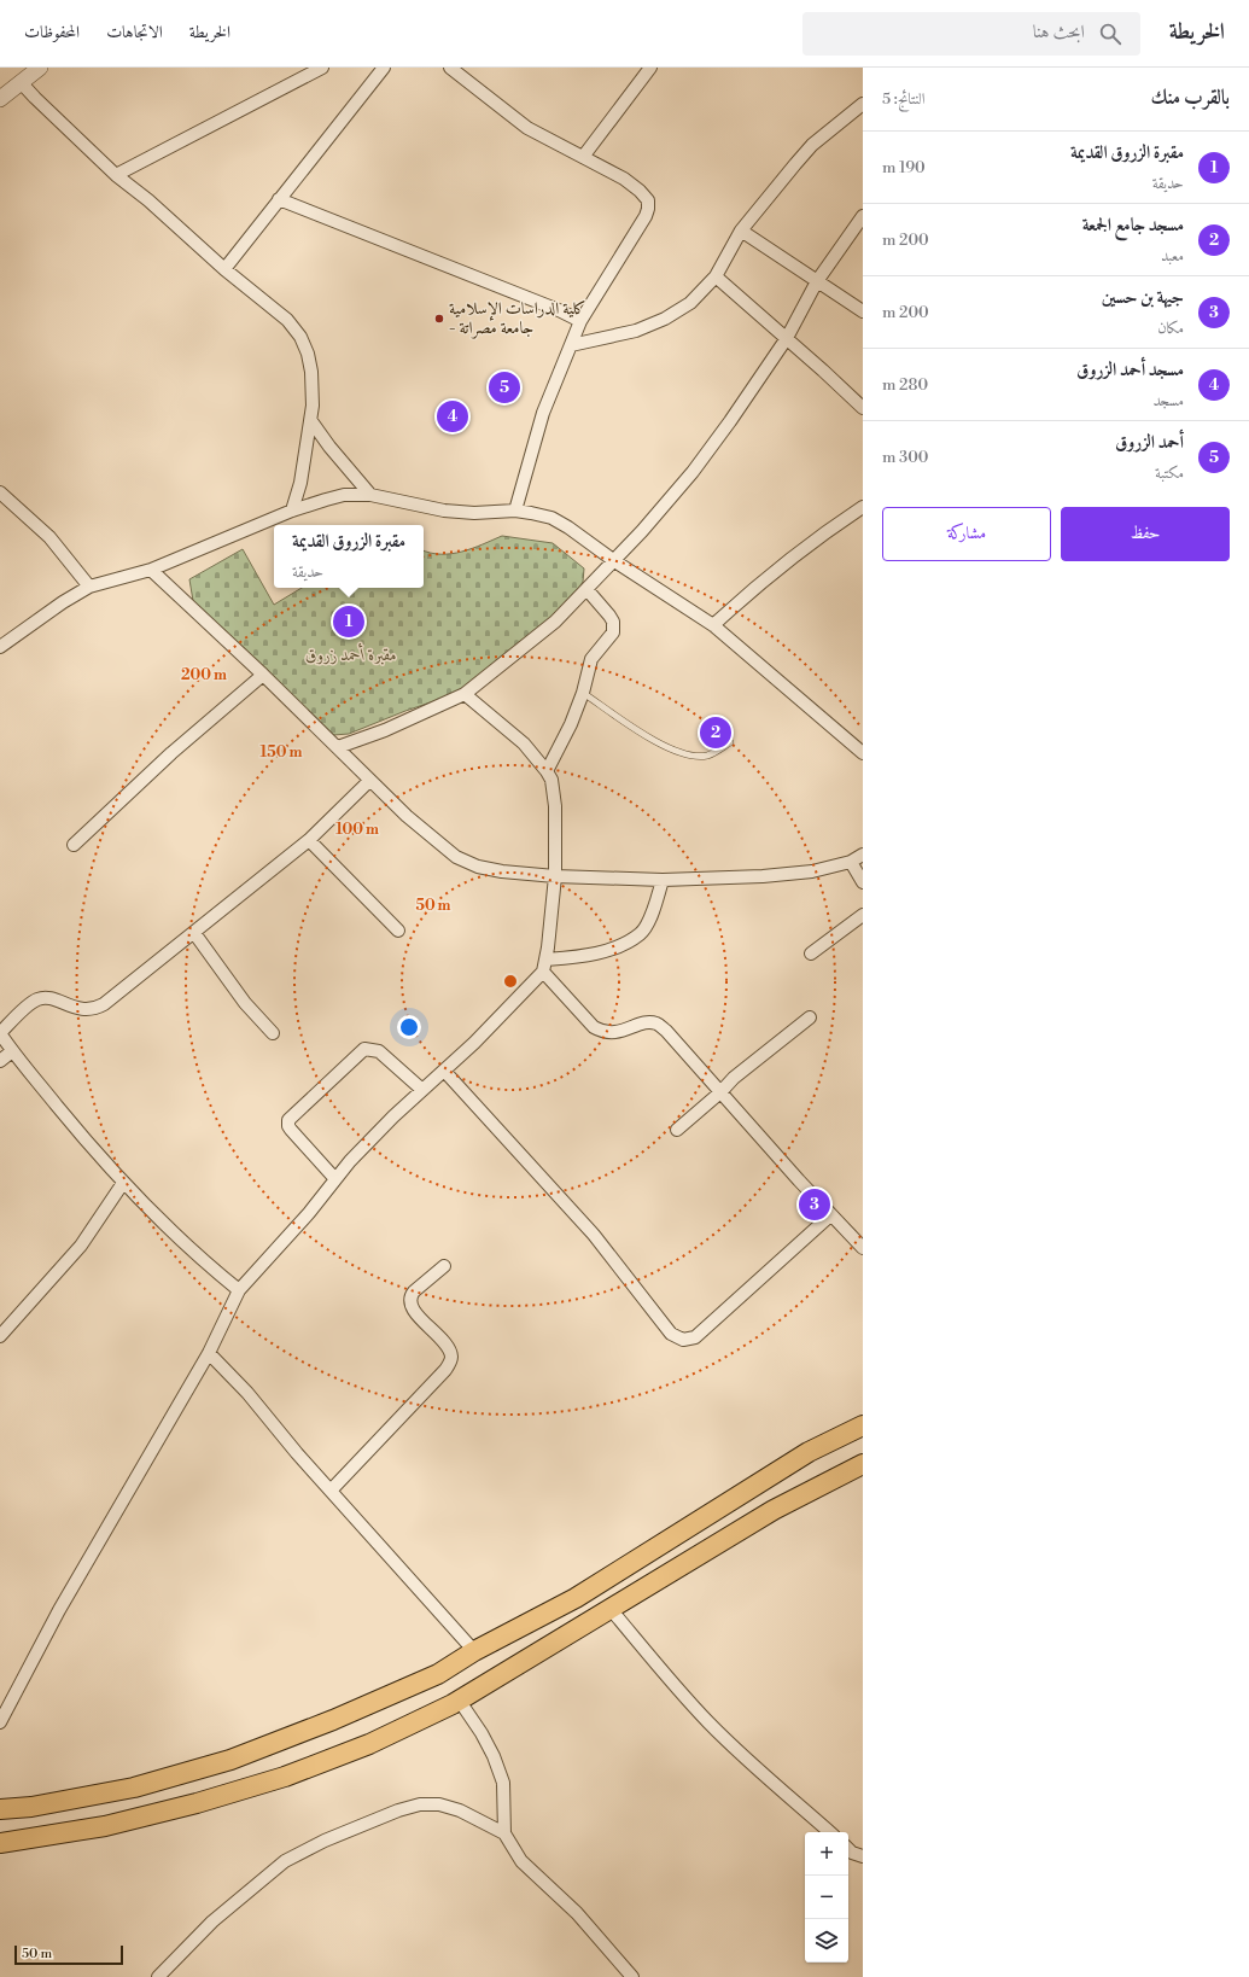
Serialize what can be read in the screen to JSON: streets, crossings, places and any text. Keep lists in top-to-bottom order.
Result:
{
  "parks": ["مقبرة أحمد زروق"],
  "places": ["كلية الدراسات الإسلامية - جامعة مصراتة"],
  "scale_bar": "50 m",
  "page": {
    "header": "الخريطة",
    "search": "ابحث هنا",
    "nav": ["الخريطة", "الاتجاهات", "المحفوظات"],
    "heading": ["بالقرب منك", "النتائج: 5"],
    "list": [
      {
        "mark": "1",
        "name": "مقبرة الزروق القديمة",
        "note": "حديقة",
        "value": "190 m"
      },
      {
        "mark": "2",
        "name": "مسجد جامع الجمعة",
        "note": "معبد",
        "value": "200 m"
      },
      {
        "mark": "3",
        "name": "جيهة بن حسين",
        "note": "مكان",
        "value": "200 m"
      },
      {
        "mark": "4",
        "name": "مسجد أحمد الزروق",
        "note": "مسجد",
        "value": "280 m"
      },
      {
        "mark": "5",
        "name": "أحمد الزروق",
        "note": "مكتبة",
        "value": "300 m"
      }
    ],
    "pins": [
      "5",
      "4",
      "1",
      "2",
      "3"
    ],
    "buttons": ["حفظ", "مشاركة"],
    "popup": ["مقبرة الزروق القديمة", "حديقة"],
    "map_buttons": ["+", "−"],
    "scale": "50 m"
  },
  "rings": [
    "200 m",
    "150 m",
    "100 m",
    "50 m"
  ]
}
